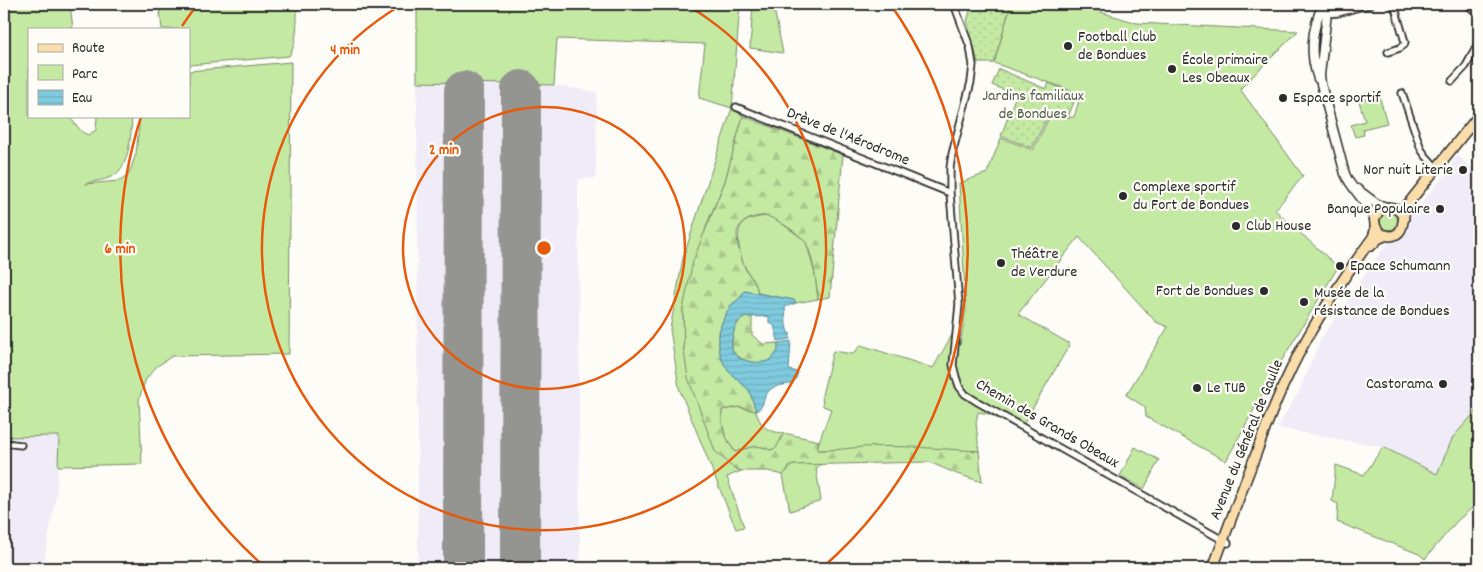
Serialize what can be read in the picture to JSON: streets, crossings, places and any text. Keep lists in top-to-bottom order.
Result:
{
  "streets": {
    "main road": ["Avenue du Général de Gaulle"],
    "street": ["Drève de l'Aérodrome", "Chemin des Grands Obeaux"]
  },
  "crossings": [
    ["Drève de l'Aérodrome", "Chemin des Grands Obeaux"],
    ["Chemin des Grands Obeaux", "Avenue du Général de Gaulle"]
  ],
  "parks": ["Jardins familiaux de Bondues"],
  "places": [
    "Football Club de Bondues",
    "École primaire Les Obeaux",
    "Espace sportif",
    "Nor nuit Literie",
    "Complexe sportif du Fort de Bondues",
    "Banque Populaire",
    "Club House",
    "Théâtre de Verdure",
    "Epace Schumann",
    "Fort de Bondues",
    "Musée de la résistance de Bondues",
    "Castorama",
    "Le TUB"
  ],
  "legend": ["Route", "Parc", "Eau"],
  "rings": ["4 min", "2 min", "6 min"]
}
